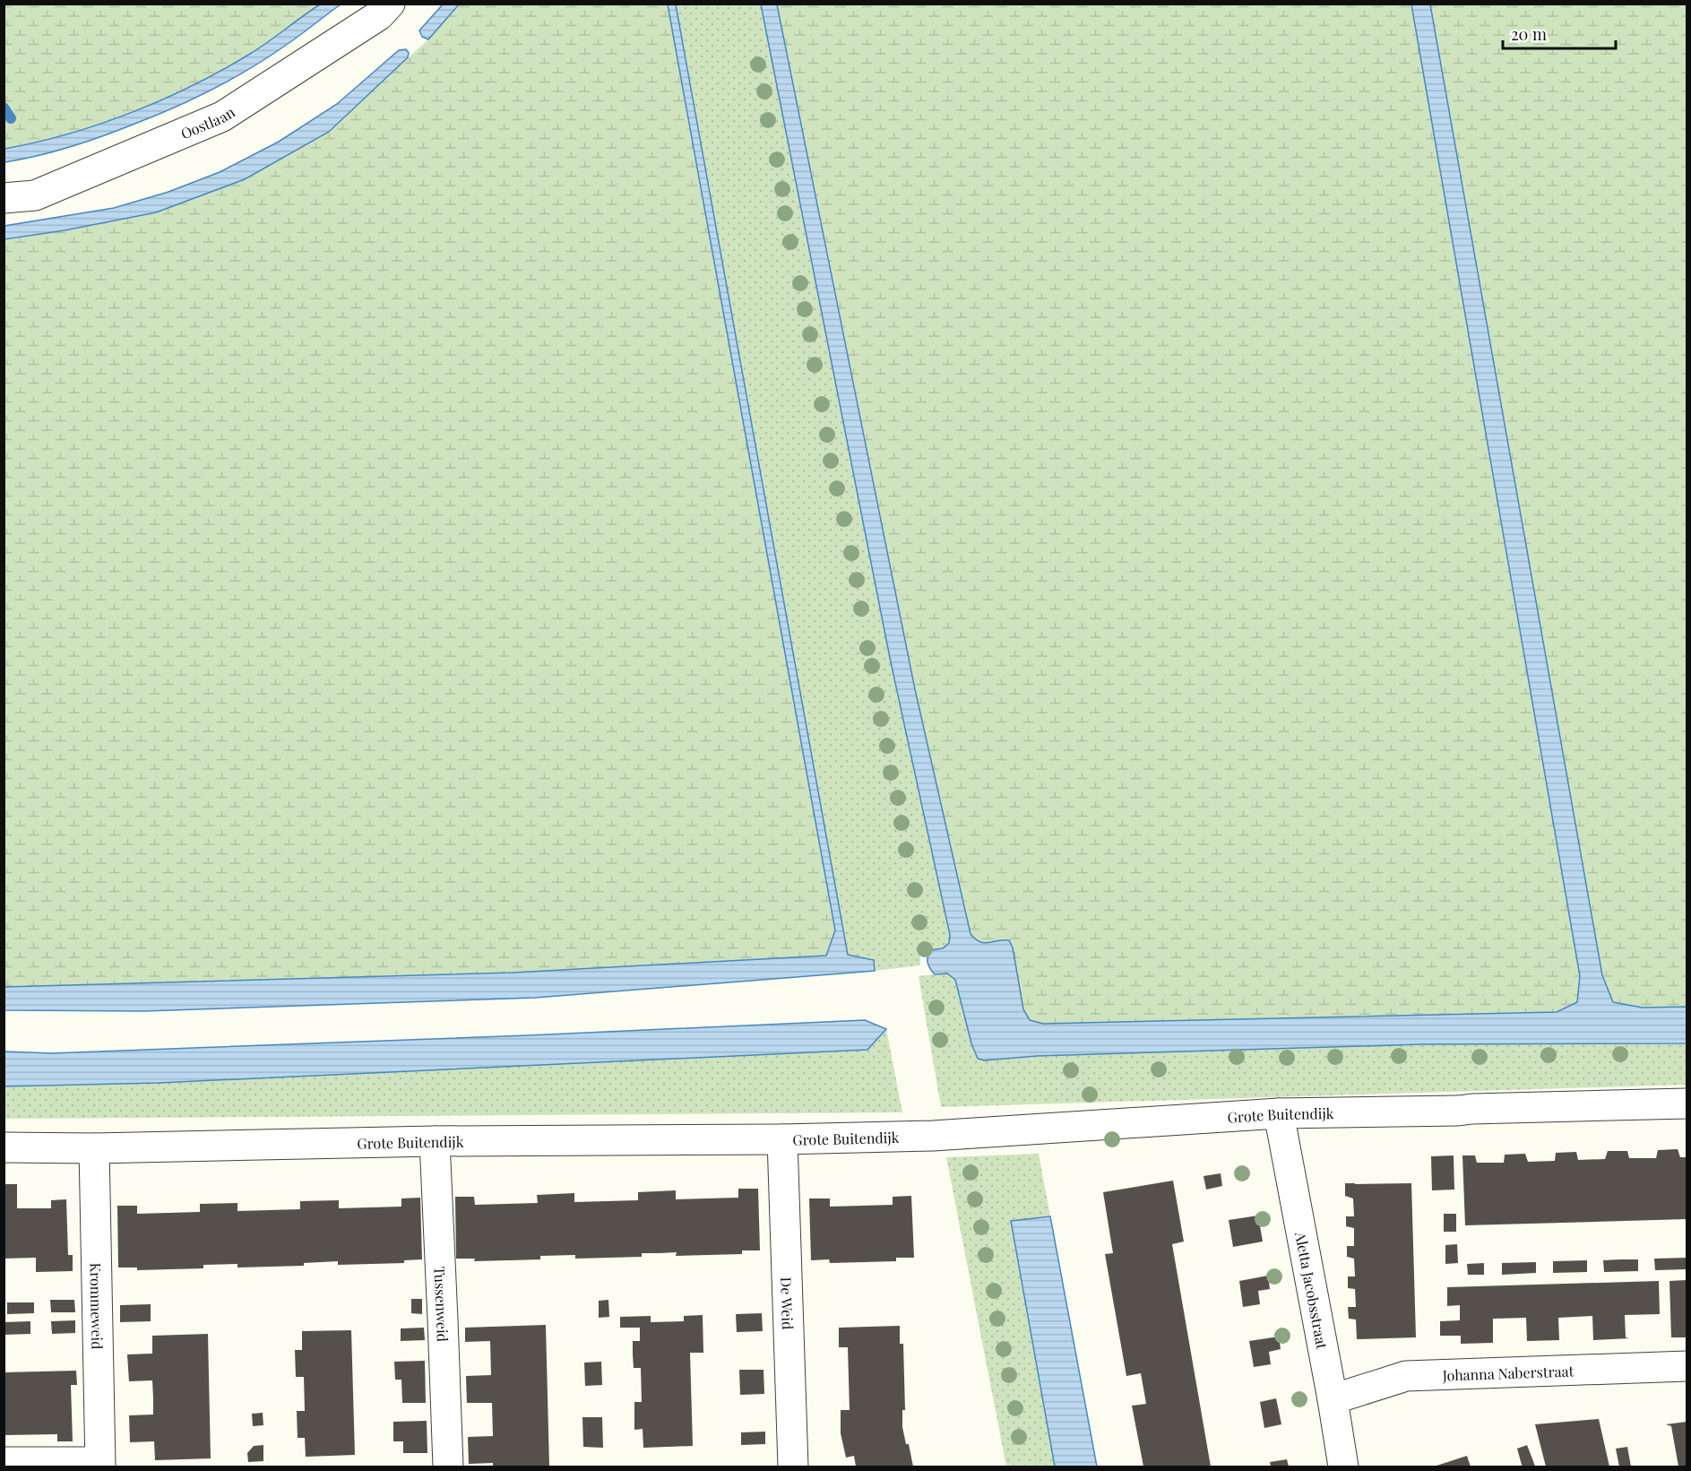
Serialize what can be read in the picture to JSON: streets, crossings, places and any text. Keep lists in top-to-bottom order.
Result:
{
  "streets": {
    "street": [
      "Oostlaan",
      "Grote Buitendijk",
      "Aletta Jacobsstraat",
      "De Weid",
      "Tussenweid",
      "Krommeweid",
      "Johanna Naberstraat"
    ]
  },
  "crossings": [
    ["Grote Buitendijk", "Aletta Jacobsstraat"],
    ["Grote Buitendijk", "De Weid"],
    ["Grote Buitendijk", "Tussenweid"],
    ["Grote Buitendijk", "Krommeweid"],
    ["Aletta Jacobsstraat", "Johanna Naberstraat"]
  ],
  "scale_bar": "20 m"
}
